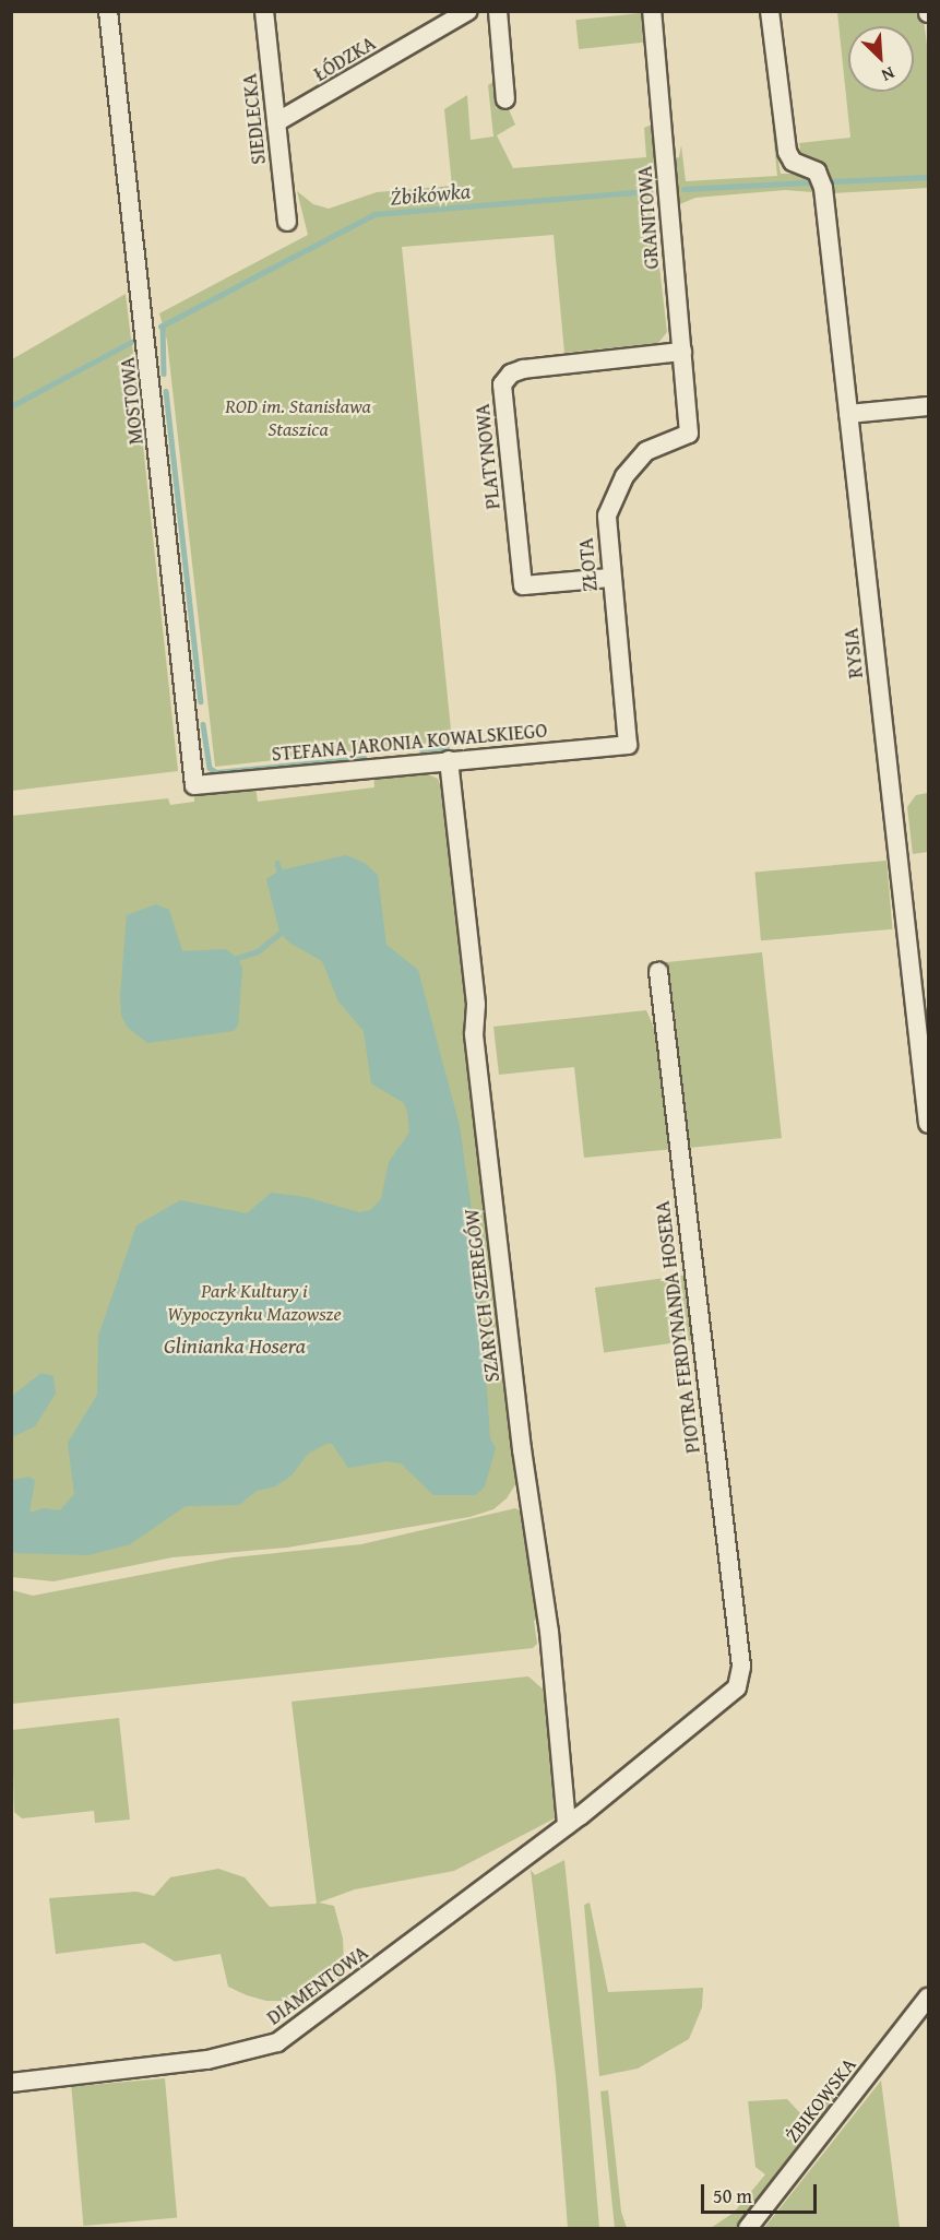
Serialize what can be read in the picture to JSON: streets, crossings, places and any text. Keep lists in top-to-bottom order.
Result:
{
  "streets": {
    "street": [
      "ŁÓDZKA",
      "SIEDLECKA",
      "GRANITOWA",
      "MOSTOWA",
      "PLATYNOWA",
      "ZŁOTA",
      "RYSIA",
      "STEFANA JARONIA KOWALSKIEGO",
      "SZARYCH SZEREGÓW",
      "PIOTRA FERDYNANDA HOSERA",
      "DIAMENTOWA",
      "ŻBIKOWSKA"
    ]
  },
  "crossings": [
    ["ŁÓDZKA", "SIEDLECKA"],
    ["GRANITOWA", "PLATYNOWA"],
    ["GRANITOWA", "ZŁOTA"],
    ["MOSTOWA", "STEFANA JARONIA KOWALSKIEGO"],
    ["PLATYNOWA", "ZŁOTA"],
    ["ZŁOTA", "STEFANA JARONIA KOWALSKIEGO"],
    ["STEFANA JARONIA KOWALSKIEGO", "SZARYCH SZEREGÓW"],
    ["SZARYCH SZEREGÓW", "DIAMENTOWA"],
    ["PIOTRA FERDYNANDA HOSERA", "DIAMENTOWA"]
  ],
  "water": ["Żbikówka", "Glinianka Hosera"],
  "parks": ["ROD im. Stanisława Staszica", "Park Kultury i Wypoczynku Mazowsze"],
  "scale_bar": "50 m",
  "north": "bottom right"
}
